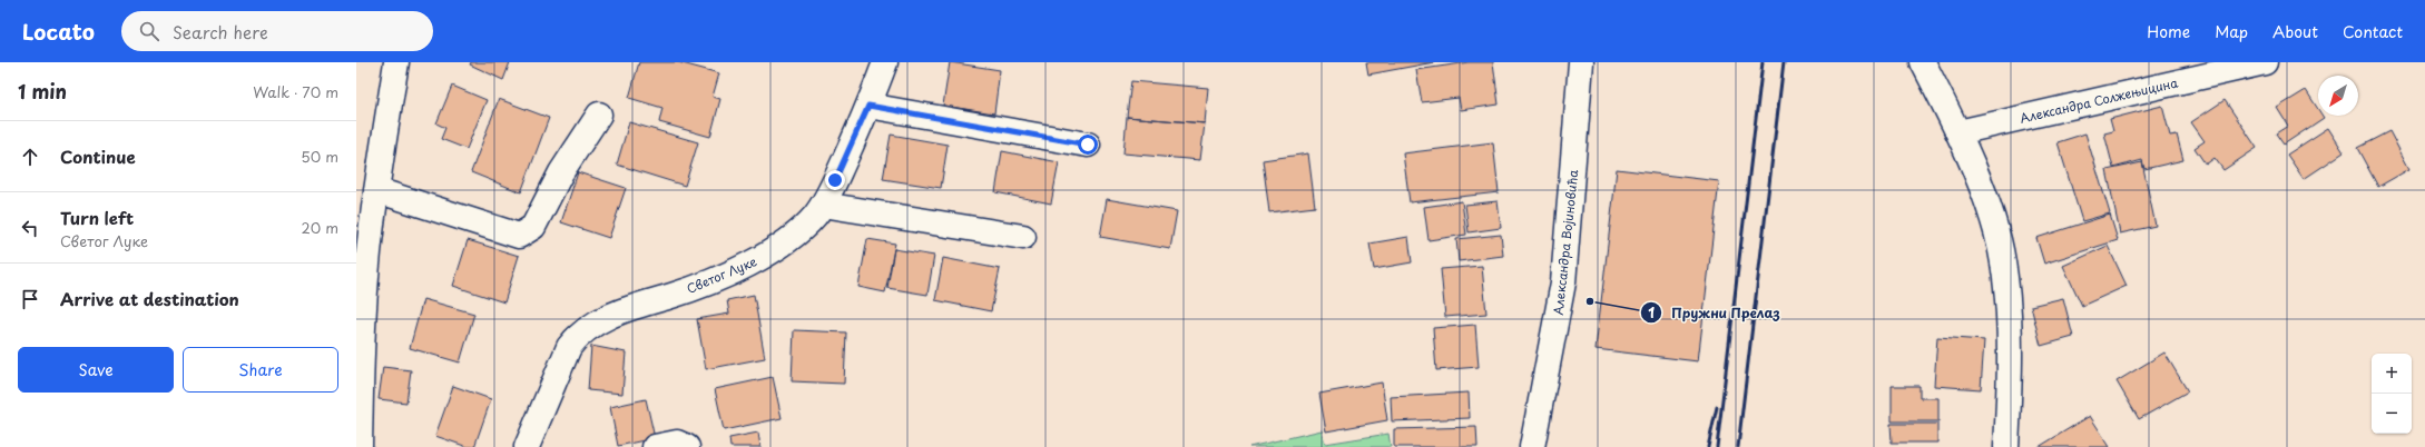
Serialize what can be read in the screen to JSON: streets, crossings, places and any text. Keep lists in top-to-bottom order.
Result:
{
  "streets": {
    "street": ["Александра Солжењицина", "Александра Војиновића", "Светог Луке"]
  },
  "places": ["Пружни Прелаз"],
  "north": "bottom left",
  "page": {
    "header": "Locato",
    "search": "Search here",
    "nav": [
      "Home",
      "Map",
      "About",
      "Contact"
    ],
    "heading": ["1 min", "Walk · 70 m"],
    "list": [
      ["Continue", "50 m"],
      ["Turn left", "Светог Луке", "20 m"],
      "Arrive at destination"
    ],
    "buttons": ["Save", "Share"],
    "map_buttons": ["+", "−"]
  }
}
